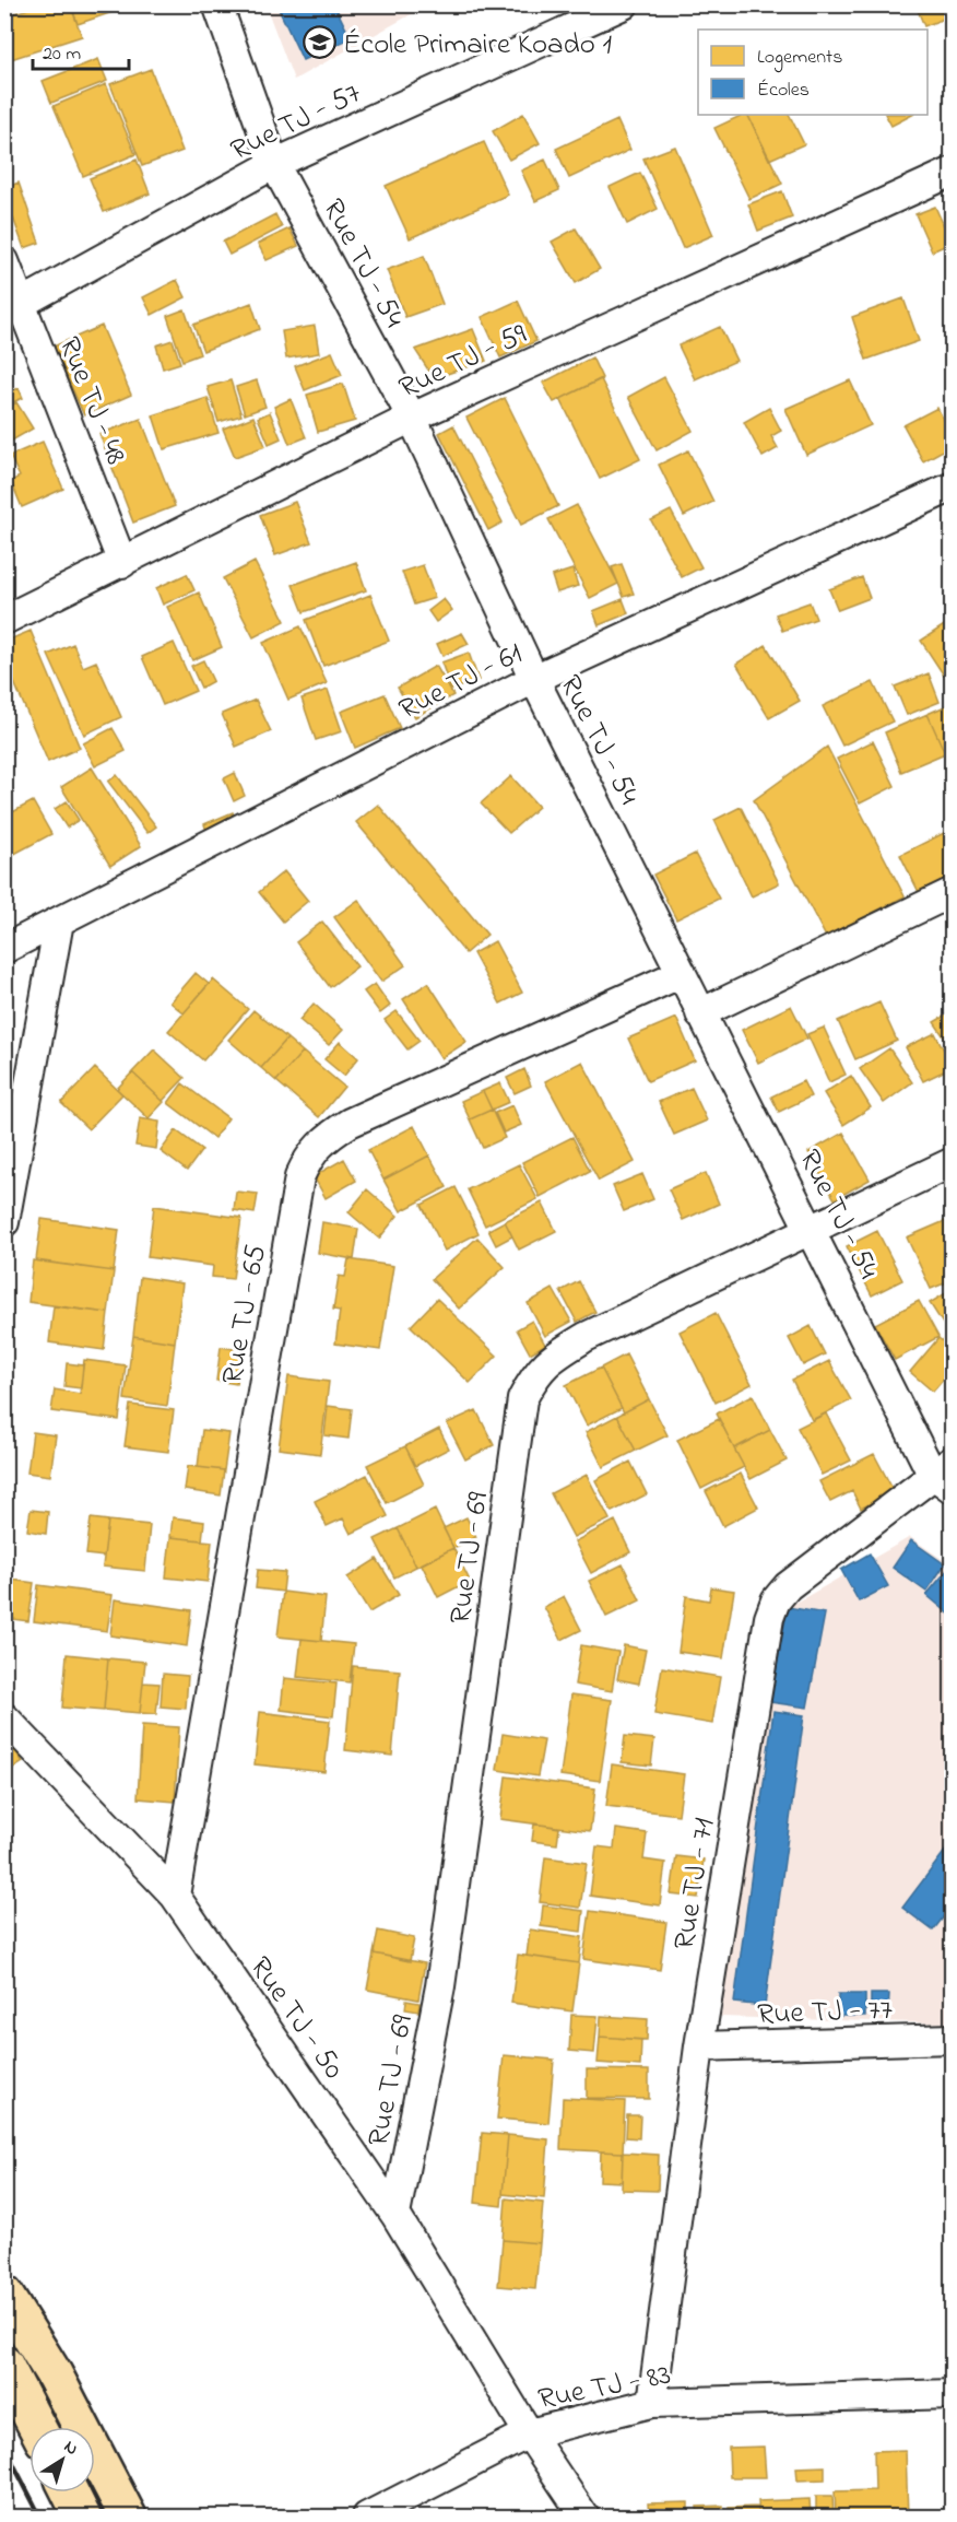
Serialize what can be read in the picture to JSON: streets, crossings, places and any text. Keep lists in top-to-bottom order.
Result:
{
  "streets": {
    "street": [
      "Rue TJ - 57",
      "Rue TJ - 54",
      "Rue TJ - 59",
      "Rue TJ - 48",
      "Rue TJ - 61",
      "Rue TJ - 65",
      "Rue TJ - 69",
      "Rue TJ - 71",
      "Rue TJ - 77",
      "Rue TJ - 50",
      "Rue TJ - 83"
    ]
  },
  "crossings": [
    ["Rue TJ - 57", "Rue TJ - 54"],
    ["Rue TJ - 57", "Rue TJ - 48"],
    ["Rue TJ - 54", "Rue TJ - 59"],
    ["Rue TJ - 54", "Rue TJ - 61"],
    ["Rue TJ - 54", "Rue TJ - 65"],
    ["Rue TJ - 54", "Rue TJ - 69"],
    ["Rue TJ - 54", "Rue TJ - 71"],
    ["Rue TJ - 59", "Rue TJ - 48"],
    ["Rue TJ - 65", "Rue TJ - 50"],
    ["Rue TJ - 69", "Rue TJ - 50"],
    ["Rue TJ - 71", "Rue TJ - 77"],
    ["Rue TJ - 71", "Rue TJ - 83"],
    ["Rue TJ - 50", "Rue TJ - 83"]
  ],
  "places": {
    "school or university": ["École Primaire Koado 1"]
  },
  "legend": ["Logements", "Écoles"],
  "scale_bar": "20 m",
  "north": "top right"
}
